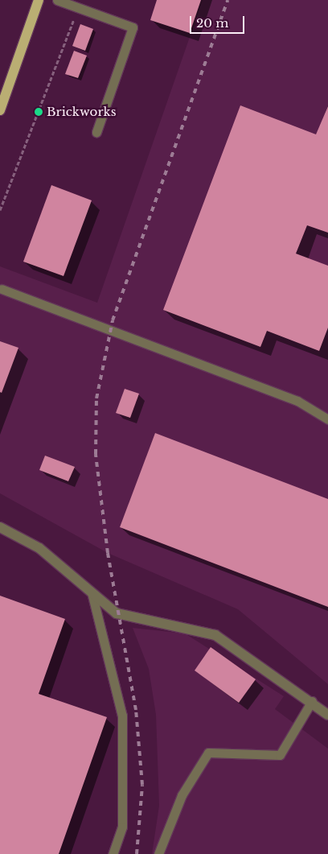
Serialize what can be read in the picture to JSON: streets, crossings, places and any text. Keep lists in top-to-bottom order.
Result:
{
  "places": ["Brickworks"],
  "scale_bar": "20 m"
}
